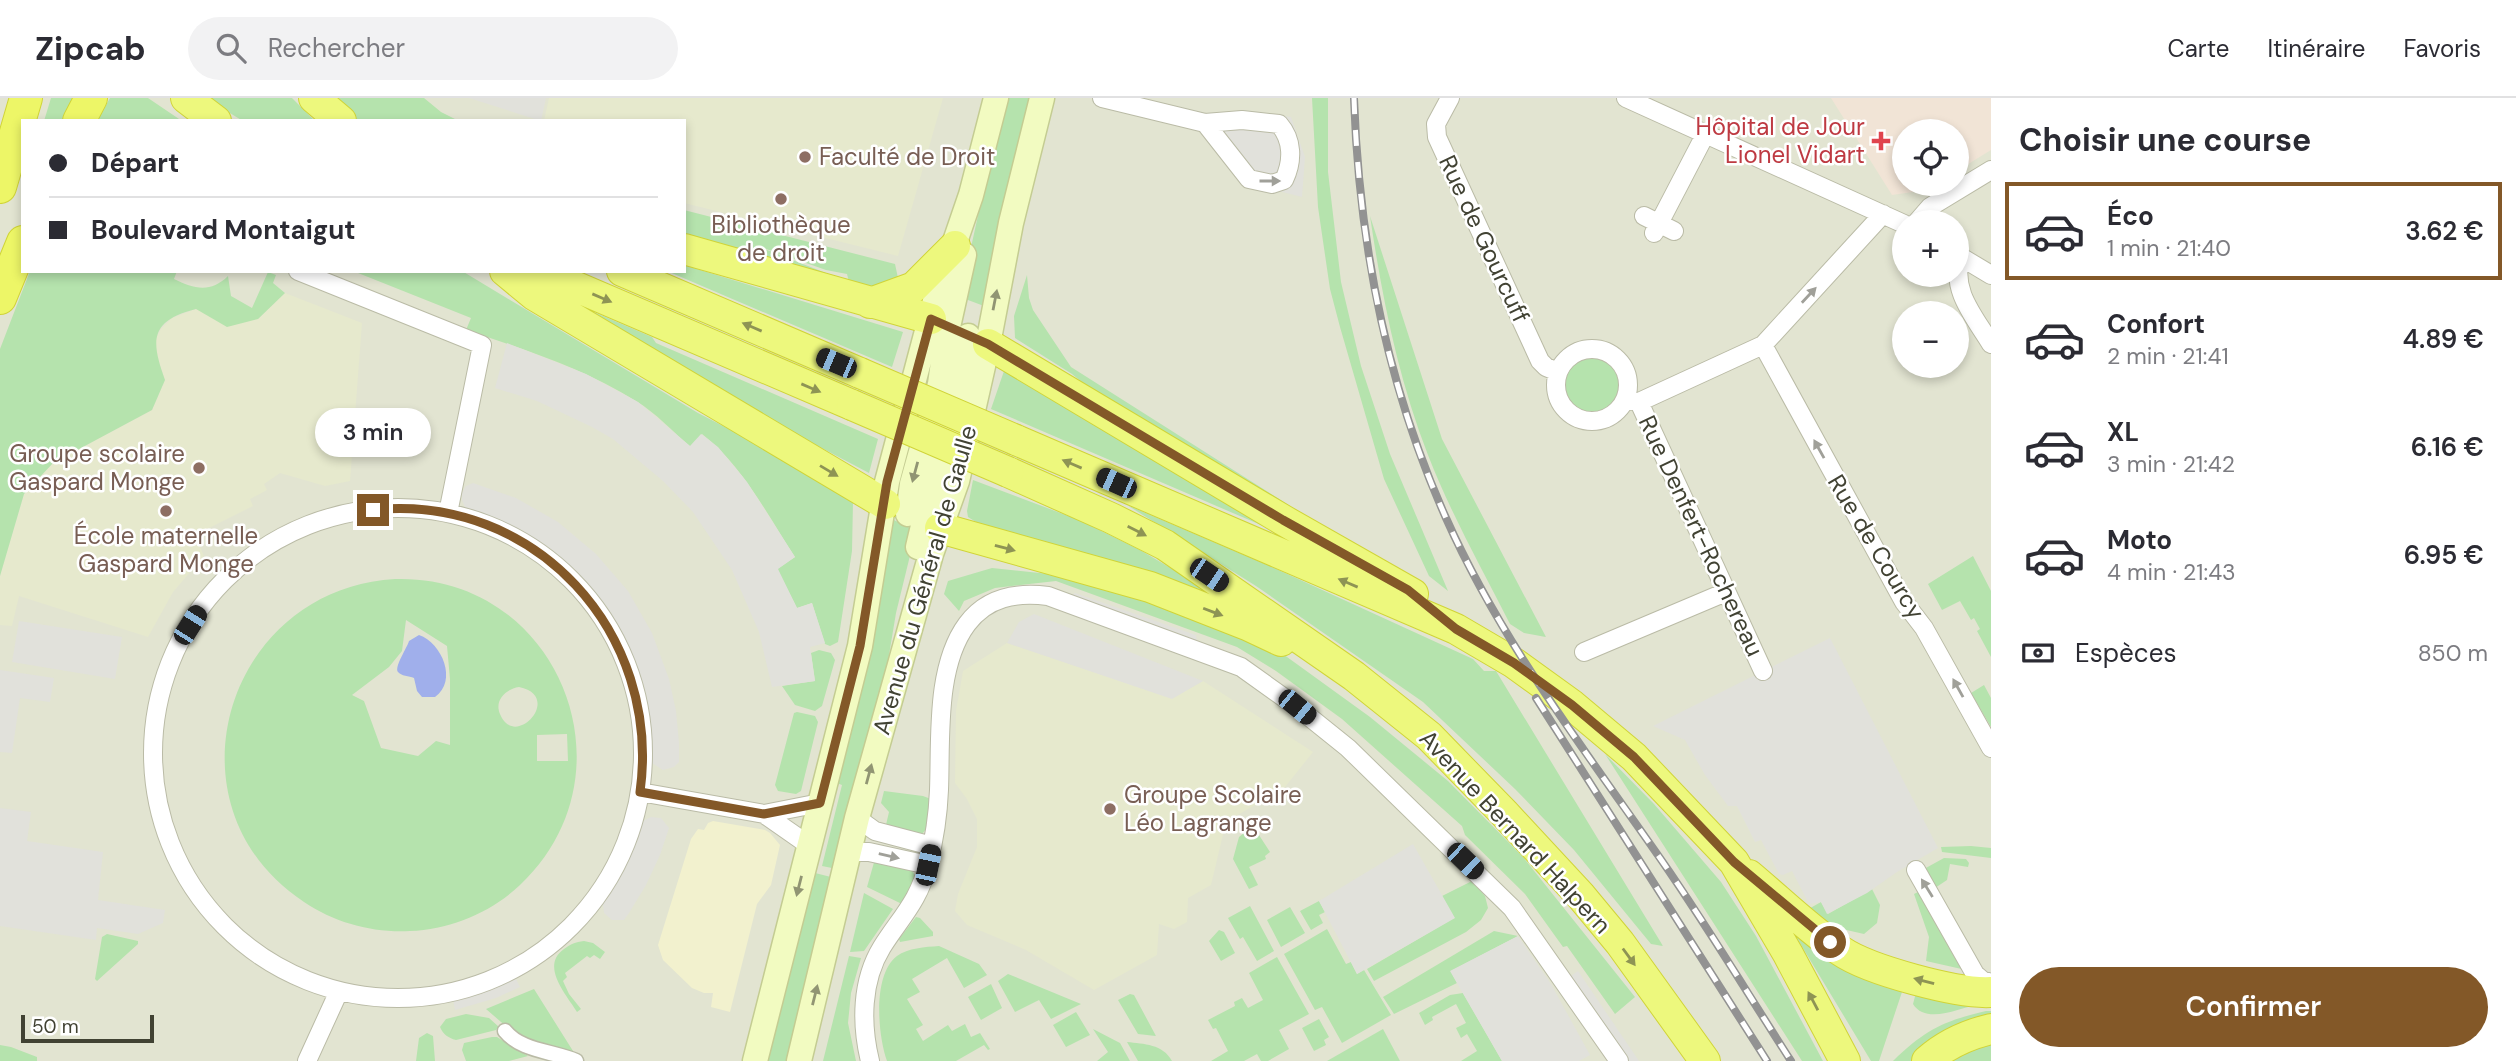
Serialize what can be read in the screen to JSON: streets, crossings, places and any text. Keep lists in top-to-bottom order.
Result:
{
  "streets": {
    "highway": ["Avenue Bernard Halpern"],
    "main road": ["Avenue du Général de Gaulle"],
    "street": ["Rue de Gourcuff", "Rue Denfert-Rochereau", "Rue de Courcy"]
  },
  "crossings": [
    ["Rue de Gourcuff", "Rue Denfert-Rochereau"]
  ],
  "one_way": ["Rue de Courcy"],
  "places": {
    "health": ["Hôpital de Jour Lionel Vidart"],
    "other": [
      "Faculté de Droit",
      "Bibliothèque de droit",
      "Groupe scolaire Gaspard Monge",
      "École maternelle Gaspard Monge",
      "Groupe Scolaire Léo Lagrange"
    ]
  },
  "scale_bar": "50 m",
  "page": {
    "header": "Zipcab",
    "search": "Rechercher",
    "nav": ["Carte", "Itinéraire", "Favoris"],
    "heading": "Choisir une course",
    "map_buttons": ["+", "−"],
    "banner": ["Départ", "Boulevard Montaigut"],
    "list": [
      {
        "name": "Éco",
        "note": "1 min · 21:40",
        "value": "3.62 €"
      },
      {
        "name": "Confort",
        "note": "2 min · 21:41",
        "value": "4.89 €"
      },
      {
        "name": "XL",
        "note": "3 min · 21:42",
        "value": "6.16 €"
      },
      {
        "name": "Moto",
        "note": "4 min · 21:43",
        "value": "6.95 €"
      }
    ],
    "bubble": "3 min",
    "pay": ["Espèces", "850 m"],
    "buttons": "Confirmer",
    "scale": "50 m"
  }
}
